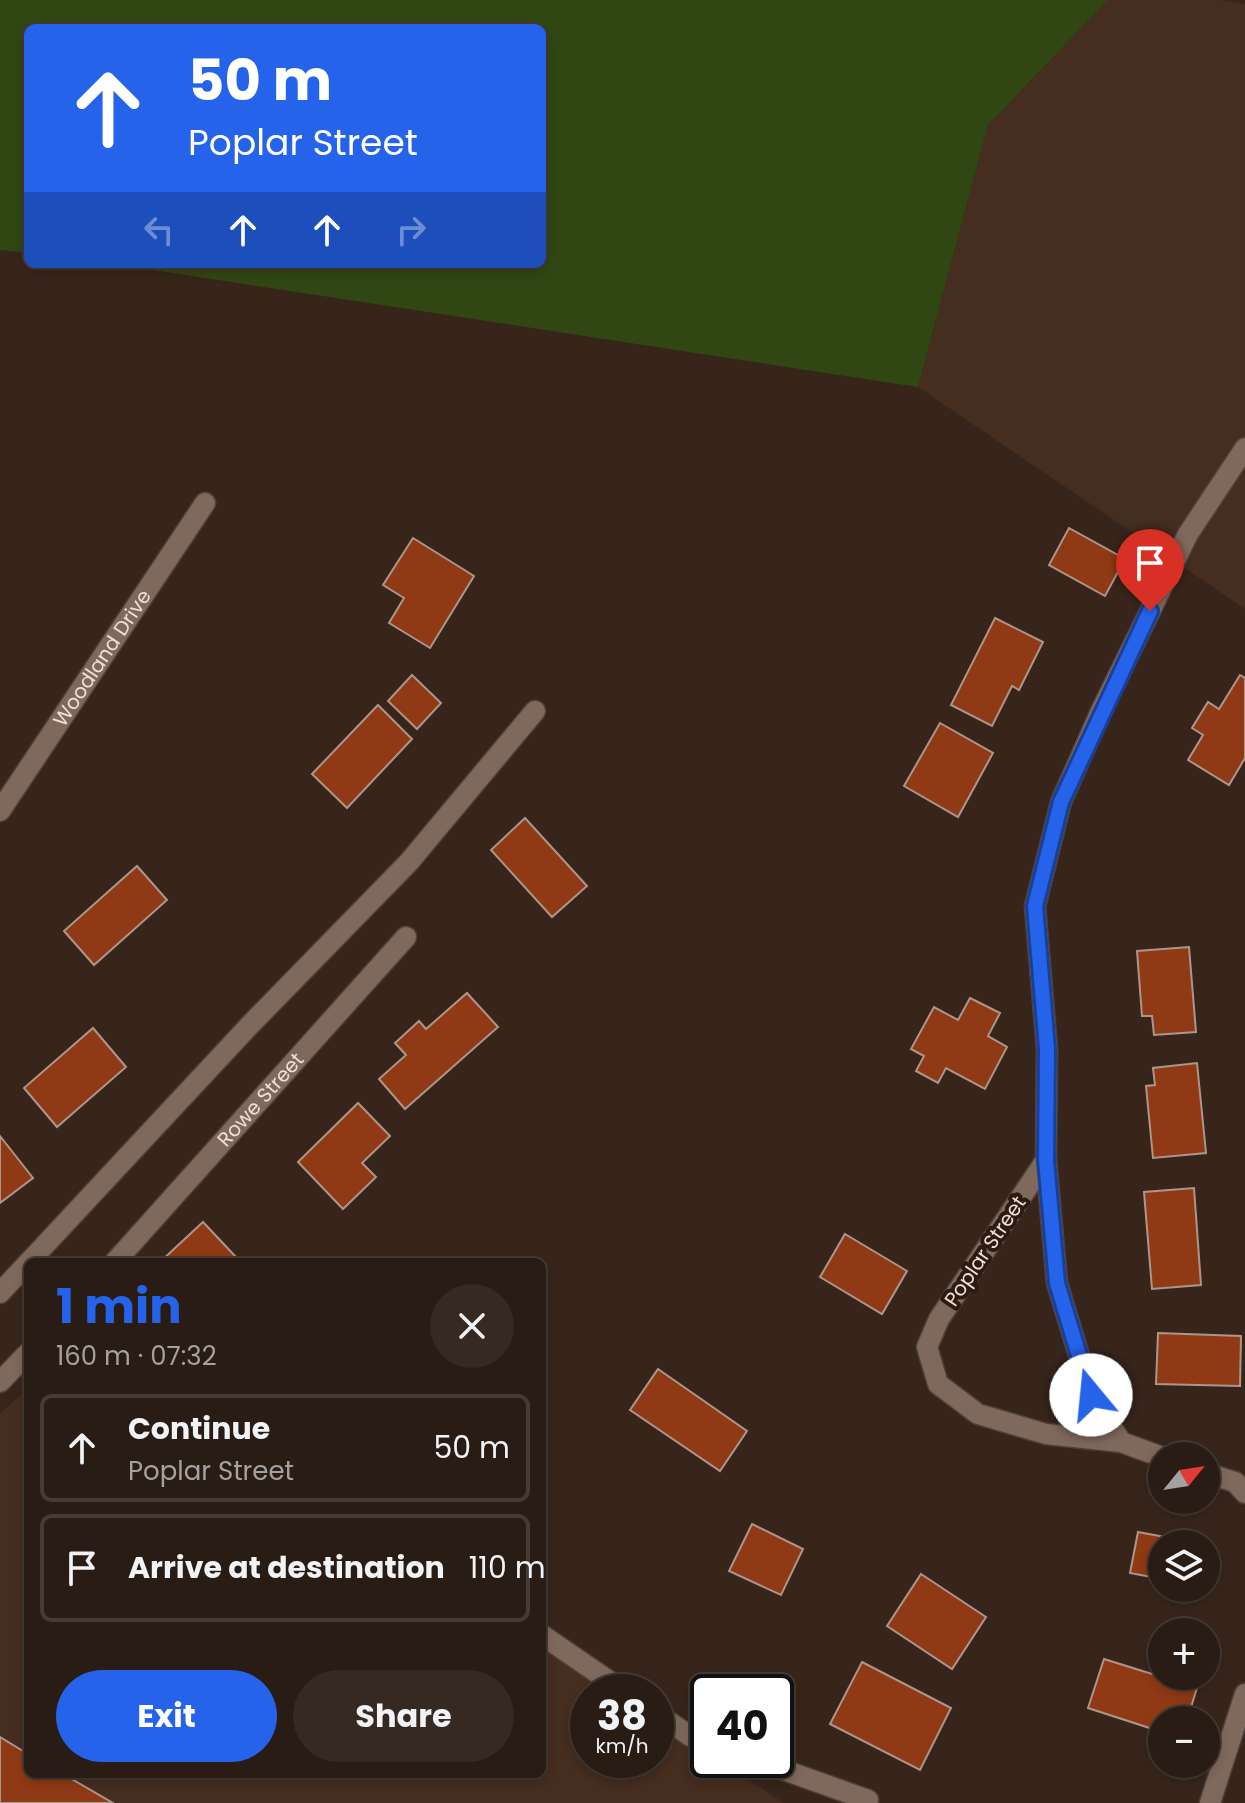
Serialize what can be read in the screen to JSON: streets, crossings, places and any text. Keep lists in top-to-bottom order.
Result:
{
  "streets": {
    "street": ["Woodland Drive", "Rowe Street", "Poplar Street"]
  },
  "north": "top right",
  "page": {
    "turn": ["50 m", "Poplar Street"],
    "heading": ["1 min", "160 m · 07:32"],
    "list": [
      {
        "name": "Continue",
        "note": "Poplar Street",
        "value": "50 m"
      },
      {
        "name": "Arrive at destination",
        "value": "110 m"
      }
    ],
    "map_buttons": ["+", "−"],
    "buttons": ["Exit", "Share"],
    "speed": "38 km/h",
    "limit": "40"
  }
}
